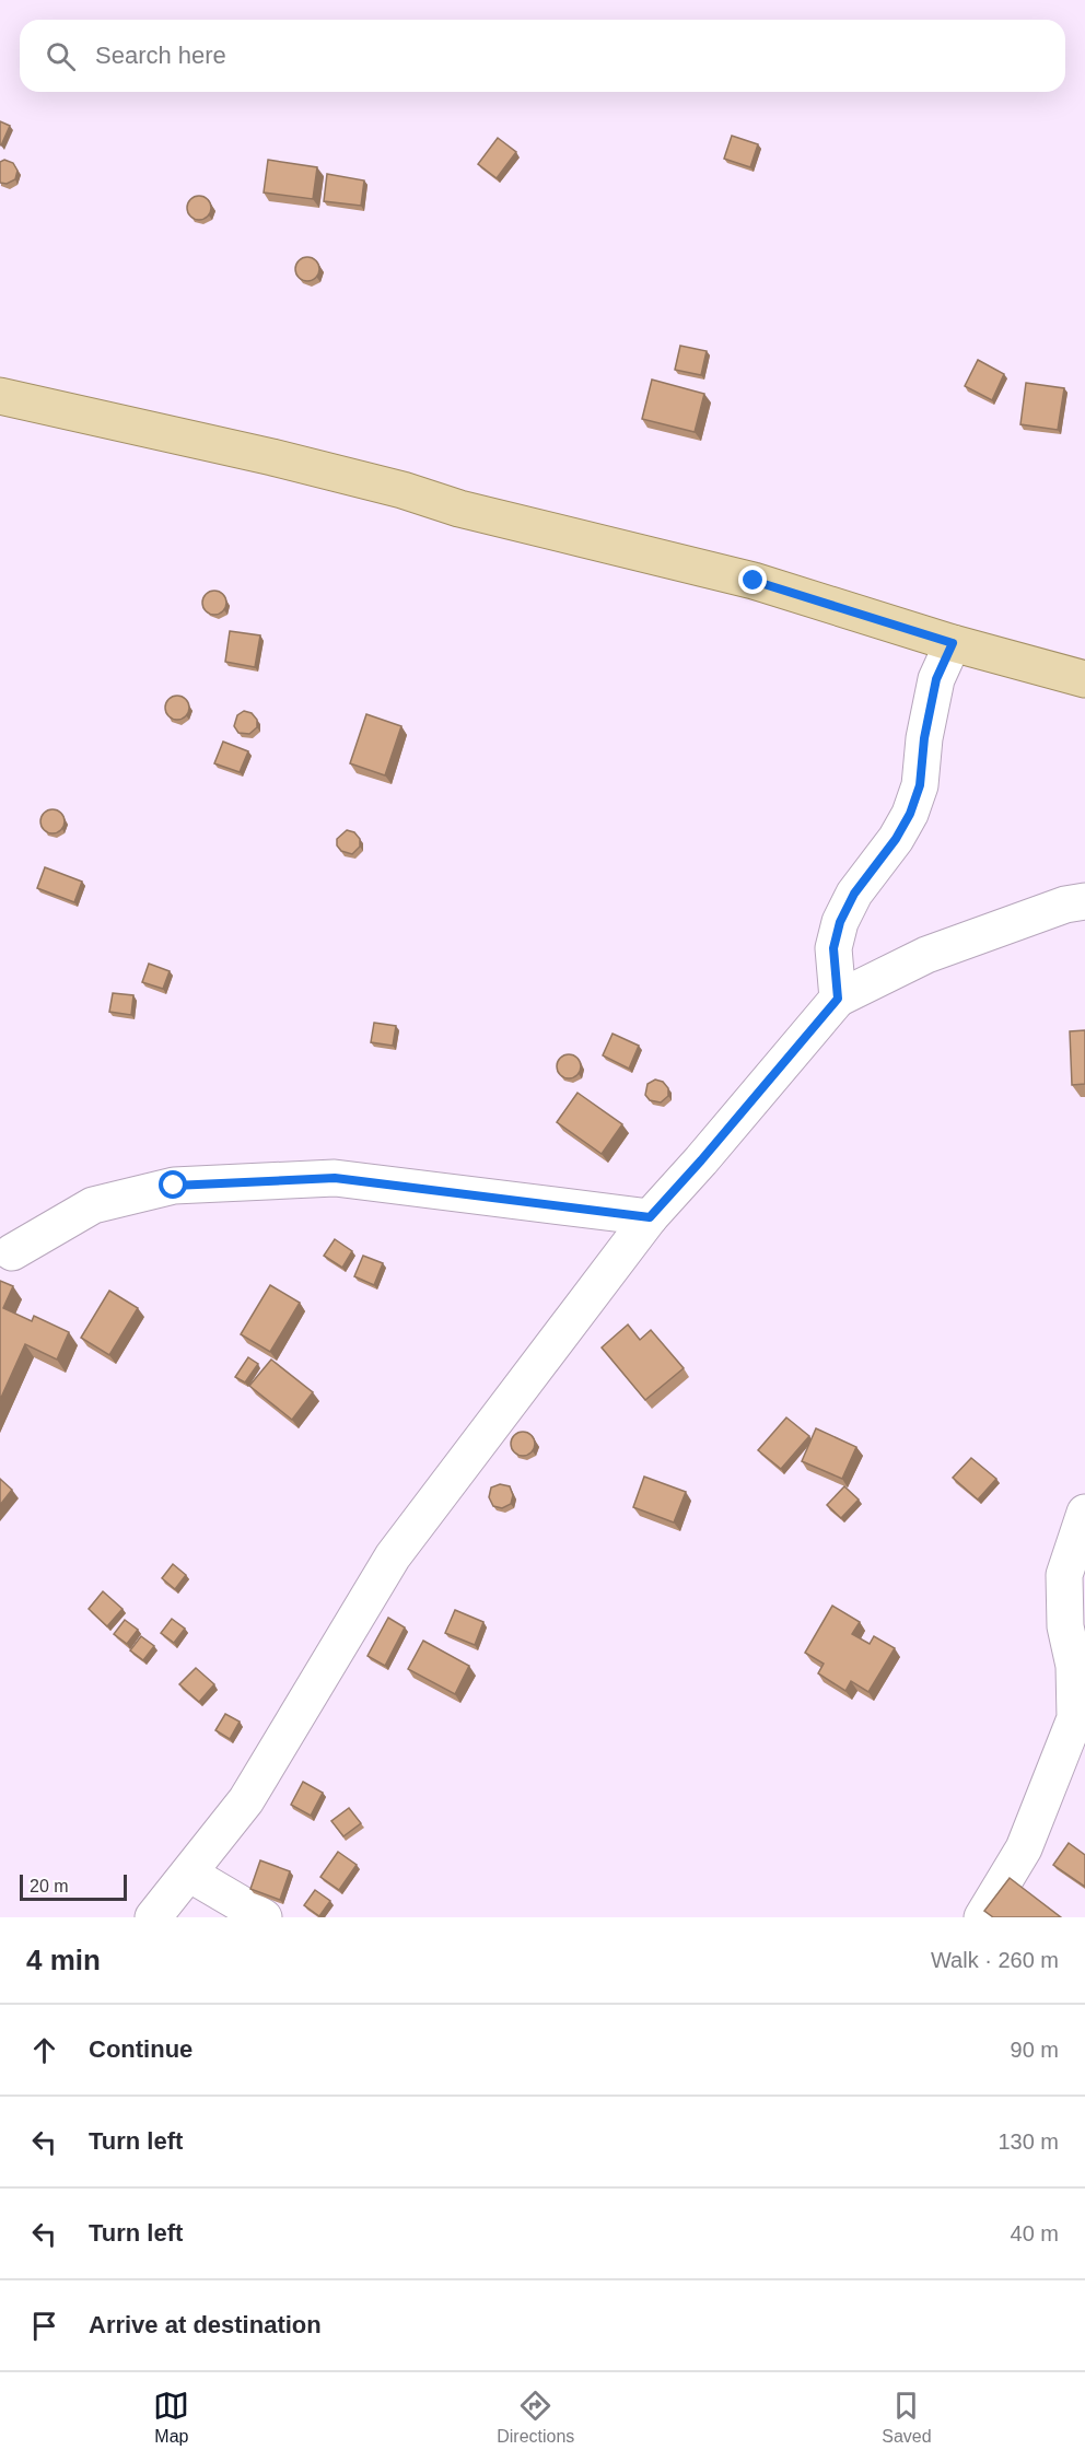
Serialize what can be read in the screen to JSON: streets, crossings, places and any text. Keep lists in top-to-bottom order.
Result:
{
  "scale_bar": "20 m",
  "page": {
    "search": "Search here",
    "scale": "20 m",
    "heading": ["4 min", "Walk · 260 m"],
    "list": [
      ["Continue", "90 m"],
      ["Turn left", "130 m"],
      ["Turn left", "40 m"],
      "Arrive at destination"
    ],
    "nav": ["Map", "Directions", "Saved"]
  }
}
